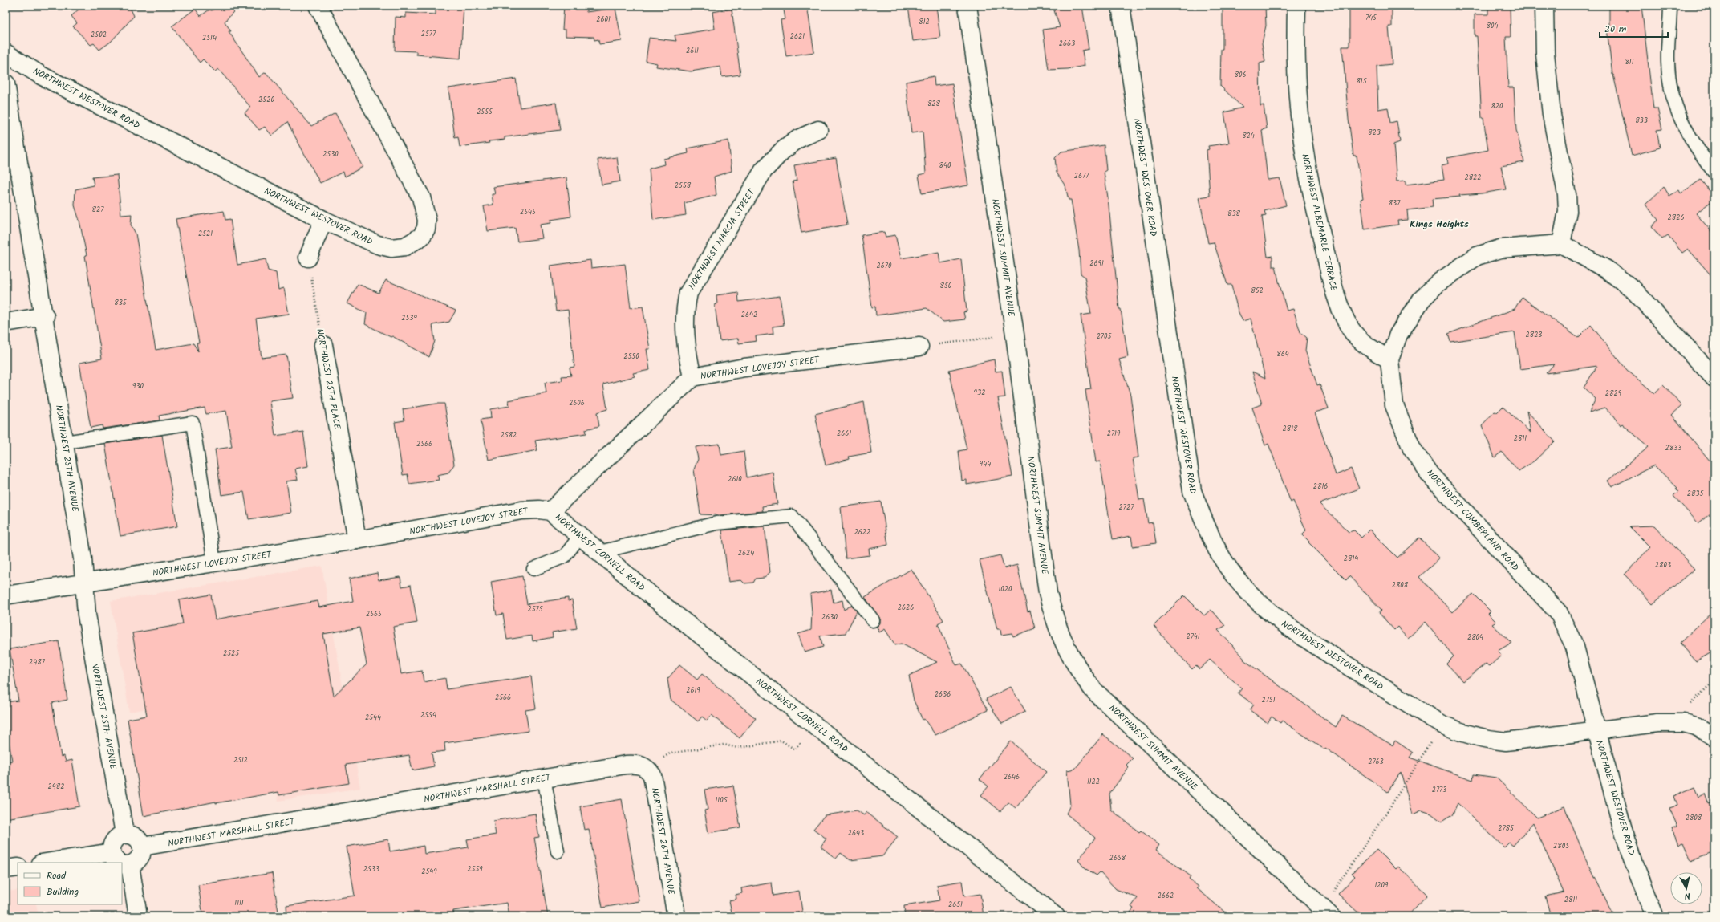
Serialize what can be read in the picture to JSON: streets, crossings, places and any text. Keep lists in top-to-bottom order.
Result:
{
  "streets": {
    "street": [
      "NORTHWEST WESTOVER ROAD",
      "NORTHWEST ALBEMARLE TERRACE",
      "NORTHWEST MARCIA STREET",
      "NORTHWEST SUMMIT AVENUE",
      "NORTHWEST LOVEJOY STREET",
      "NORTHWEST 25TH PLACE",
      "NORTHWEST 25TH AVENUE",
      "NORTHWEST CUMBERLAND ROAD",
      "NORTHWEST CORNELL ROAD",
      "NORTHWEST MARSHALL STREET",
      "NORTHWEST 26TH AVENUE"
    ]
  },
  "crossings": [
    ["NORTHWEST WESTOVER ROAD", "NORTHWEST CUMBERLAND ROAD"],
    ["NORTHWEST ALBEMARLE TERRACE", "NORTHWEST CUMBERLAND ROAD"],
    ["NORTHWEST MARCIA STREET", "NORTHWEST LOVEJOY STREET"],
    ["NORTHWEST LOVEJOY STREET", "NORTHWEST 25TH PLACE"],
    ["NORTHWEST LOVEJOY STREET", "NORTHWEST 25TH AVENUE"],
    ["NORTHWEST LOVEJOY STREET", "NORTHWEST CORNELL ROAD"],
    ["NORTHWEST 25TH AVENUE", "NORTHWEST MARSHALL STREET"],
    ["NORTHWEST MARSHALL STREET", "NORTHWEST 26TH AVENUE"]
  ],
  "districts": ["Kings Heights"],
  "house_numbers": [
    "745",
    "2601",
    "812",
    "804",
    "2577",
    "2502",
    "2621",
    "2514",
    "2663",
    "2611",
    "811",
    "806",
    "815",
    "2520",
    "828",
    "820",
    "2555",
    "833",
    "823",
    "824",
    "2530",
    "840",
    "2677",
    "2822",
    "2558",
    "837",
    "827",
    "2545",
    "838",
    "2826",
    "2521",
    "2691",
    "2670",
    "850",
    "852",
    "835",
    "2642",
    "2539",
    "2823",
    "2705",
    "864",
    "2550",
    "930",
    "932",
    "2829",
    "2606",
    "2818",
    "2661",
    "2719",
    "2582",
    "2811",
    "2566",
    "2833",
    "944",
    "2610",
    "2816",
    "2835",
    "2727",
    "2622",
    "2624",
    "2814",
    "2803",
    "2808",
    "1020",
    "2626",
    "2575",
    "2565",
    "2630",
    "2741",
    "2804",
    "2525",
    "2487",
    "2619",
    "2636",
    "2566",
    "2751",
    "2554",
    "2544",
    "2512",
    "2763",
    "2646",
    "1122",
    "2482",
    "2773",
    "1105",
    "2808",
    "2785",
    "2643",
    "2805",
    "2658",
    "2533",
    "2559",
    "2549",
    "1209",
    "2662",
    "2811",
    "1111",
    "2651"
  ],
  "legend": ["Road", "Building"],
  "scale_bar": "20 m",
  "north": "bottom"
}
